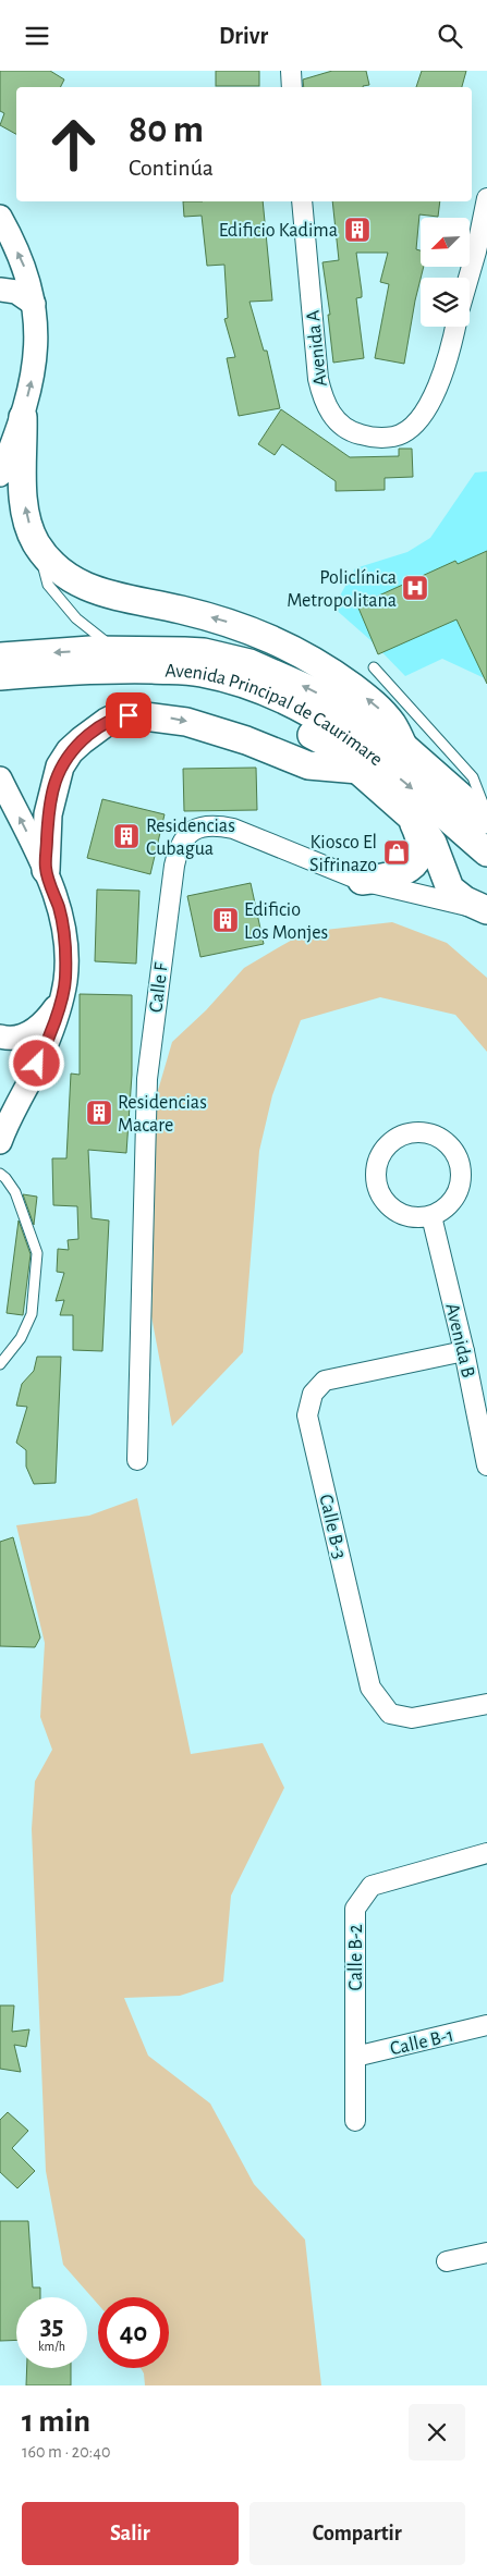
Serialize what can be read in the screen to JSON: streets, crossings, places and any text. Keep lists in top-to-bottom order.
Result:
{
  "streets": {
    "main road": ["Avenida Principal de Caurimare"],
    "street": [
      "Avenida A",
      "Calle F",
      "Avenida B",
      "Calle B-3",
      "Calle B-2",
      "Calle B-1"
    ]
  },
  "crossings": [
    ["Avenida B", "Calle B-3"],
    ["Calle B-2", "Calle B-1"]
  ],
  "places": {
    "building": [
      "Edificio Kadima",
      "Residencias Cubagua",
      "Edificio Los Monjes",
      "Residencias Macare"
    ],
    "hospital": ["Policlínica Metropolitana"],
    "shop": ["Kiosco El Sifrinazo"]
  },
  "north": "bottom left",
  "page": {
    "header": "Drivr",
    "turn": ["80 m", "Continúa"],
    "speed": "35 km/h",
    "limit": "40",
    "heading": ["1 min", "160 m · 20:40"],
    "buttons": ["Salir", "Compartir"]
  }
}
